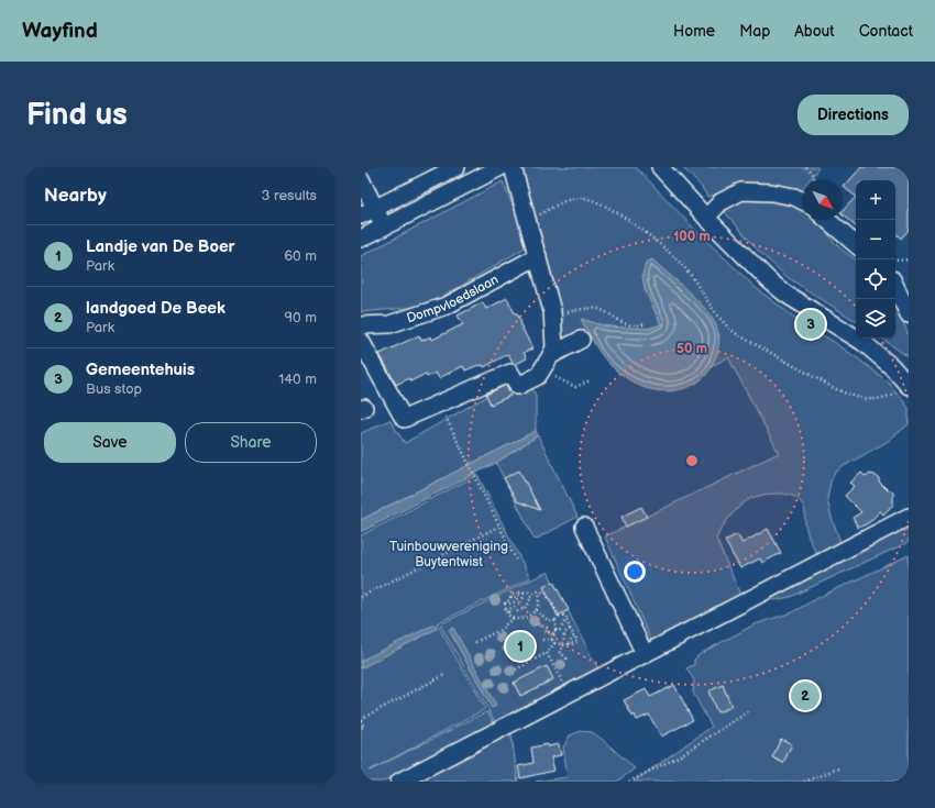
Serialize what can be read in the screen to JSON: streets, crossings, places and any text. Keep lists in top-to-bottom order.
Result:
{
  "streets": {
    "street": ["Dompvloedslaan"]
  },
  "parks": ["Tuinbouwvereniging Buytentwist"],
  "north": "bottom right",
  "page": {
    "header": "Wayfind",
    "nav": [
      "Home",
      "Map",
      "About",
      "Contact"
    ],
    "buttons": [
      "Directions",
      ["Save", "Share"]
    ],
    "title": "Find us",
    "heading": ["Nearby", "3 results"],
    "map_buttons": ["+", "−"],
    "list": [
      {
        "mark": "1",
        "name": "Landje van De Boer",
        "note": "Park",
        "value": "60 m"
      },
      {
        "mark": "2",
        "name": "landgoed De Beek",
        "note": "Park",
        "value": "90 m"
      },
      {
        "mark": "3",
        "name": "Gemeentehuis",
        "note": "Bus stop",
        "value": "140 m"
      }
    ],
    "pins": ["3", "1", "2"]
  },
  "rings": ["100 m", "50 m"]
}
